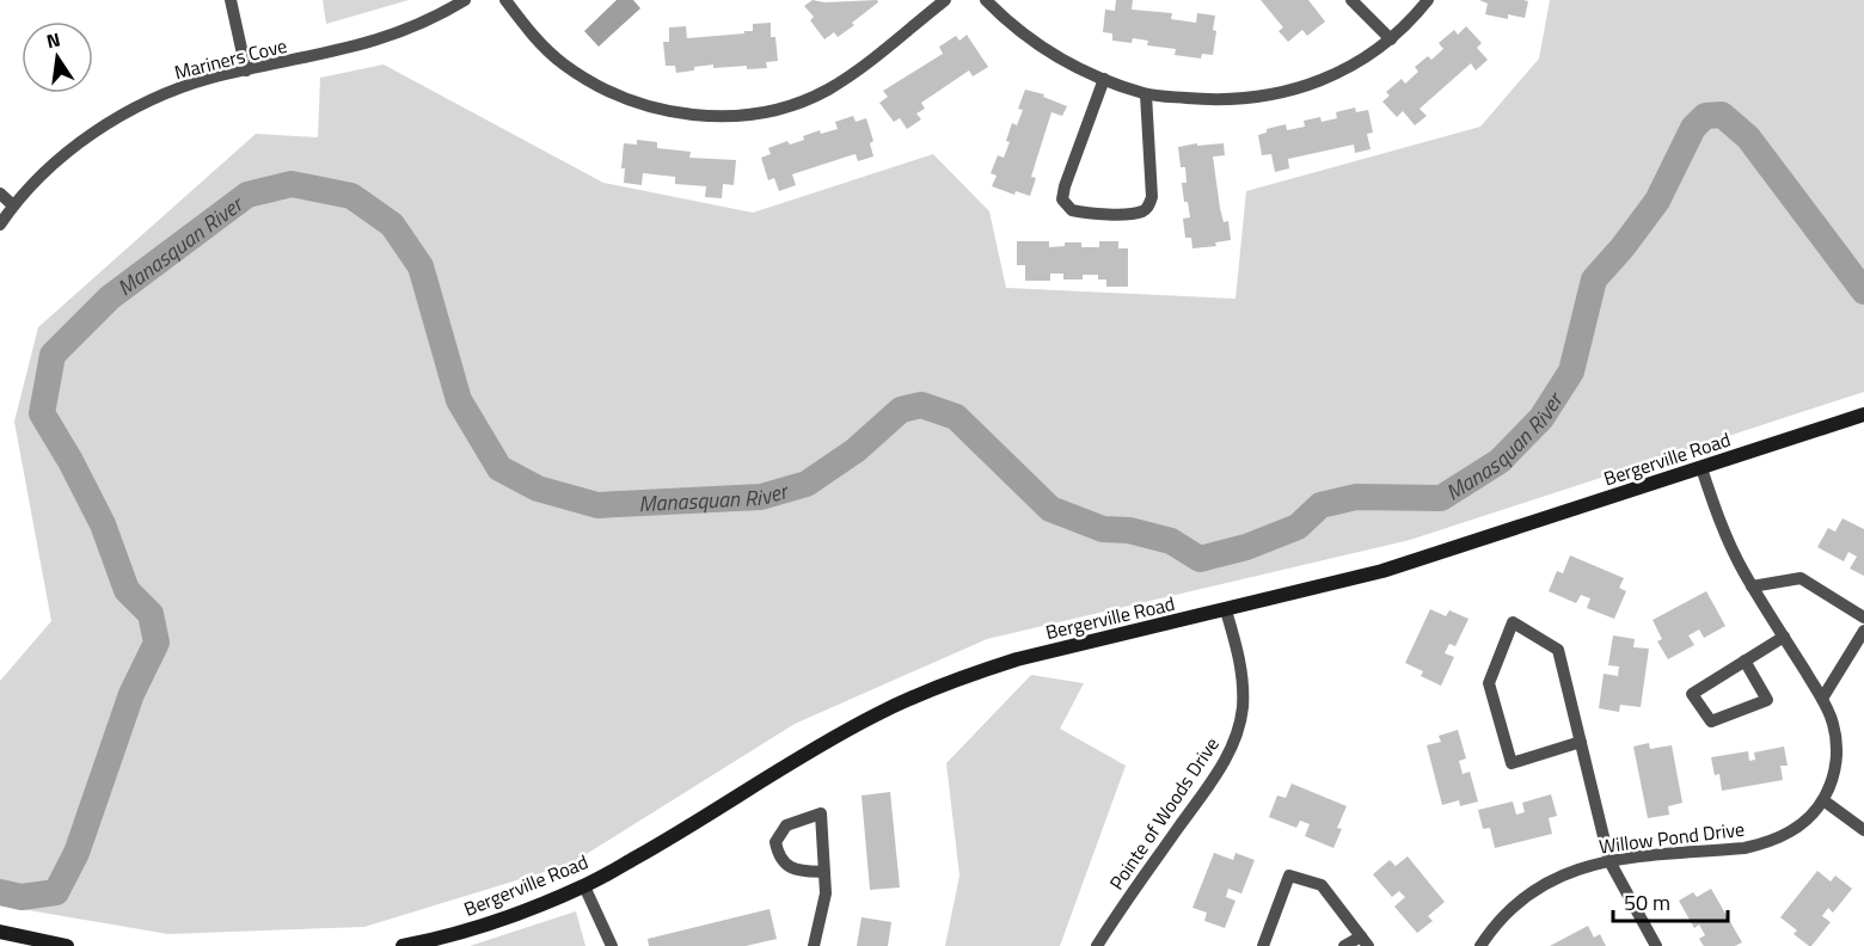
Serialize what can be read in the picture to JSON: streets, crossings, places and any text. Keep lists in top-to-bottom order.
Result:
{
  "streets": {
    "street": [
      "Mariners Cove",
      "Bergerville Road",
      "Pointe of Woods Drive",
      "Willow Pond Drive"
    ]
  },
  "crossings": [
    ["Bergerville Road", "Pointe of Woods Drive"]
  ],
  "water": ["Manasquan River"],
  "scale_bar": "50 m",
  "north": "top"
}
